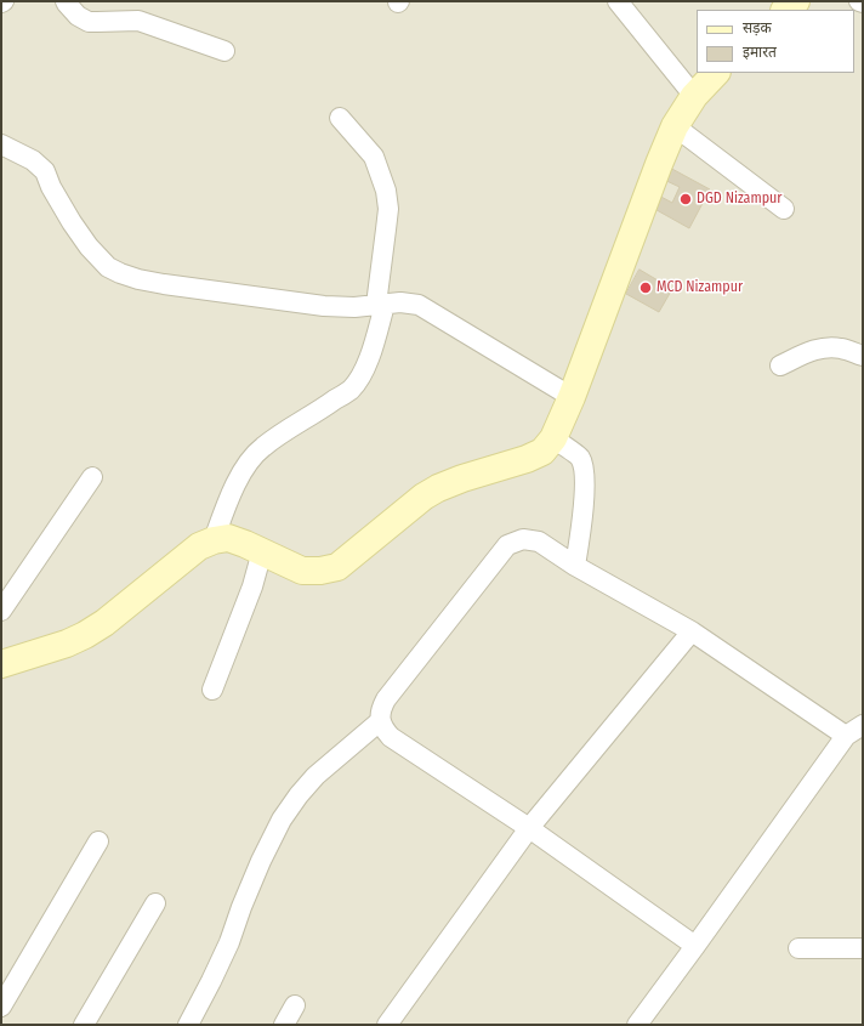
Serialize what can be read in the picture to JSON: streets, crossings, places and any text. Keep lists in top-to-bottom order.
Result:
{
  "places": ["DGD Nizampur", "MCD Nizampur"],
  "legend": ["सड़क", "इमारत"]
}
